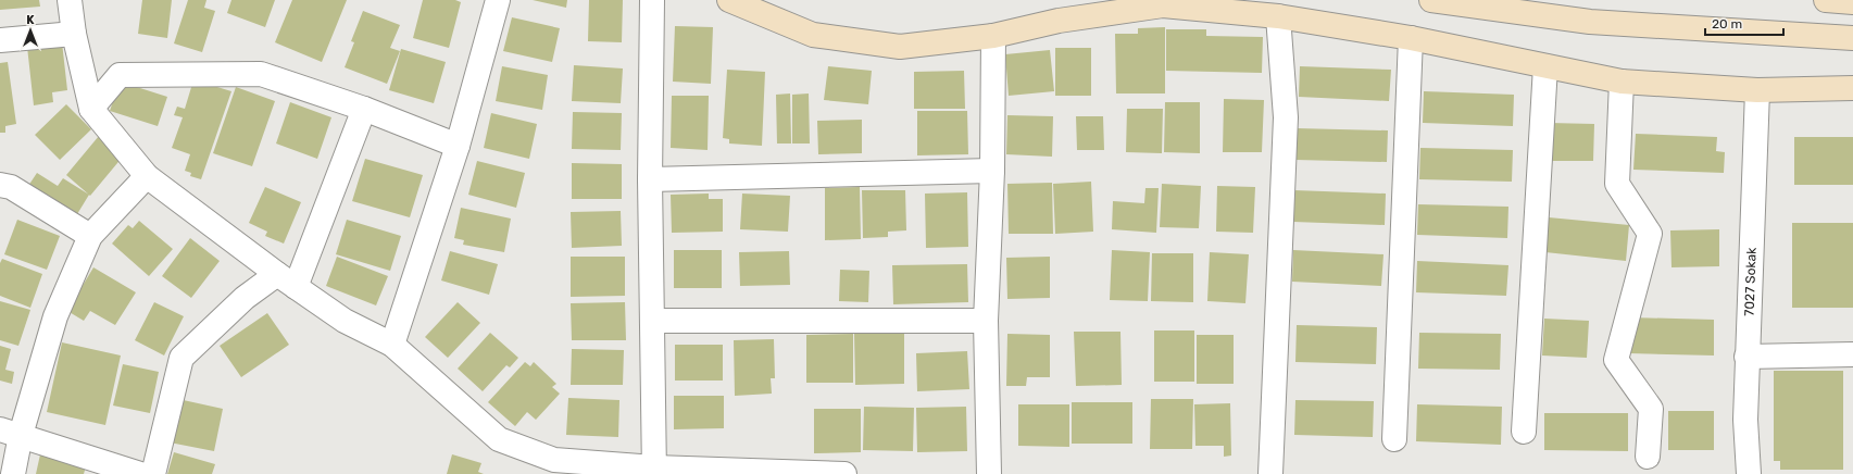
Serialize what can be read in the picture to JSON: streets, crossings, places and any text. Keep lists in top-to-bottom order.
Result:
{
  "streets": {
    "street": ["7027 Sokak"]
  },
  "scale_bar": "20 m",
  "north": "top"
}
